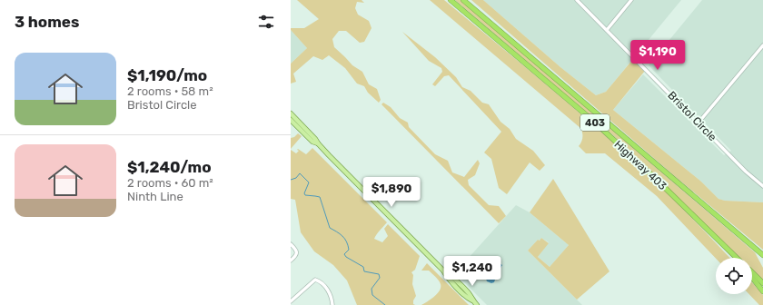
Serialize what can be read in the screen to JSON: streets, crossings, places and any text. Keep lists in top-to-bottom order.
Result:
{
  "streets": {
    "highway": ["403", "Highway 403"],
    "street": ["Bristol Circle"]
  },
  "page": {
    "heading": "3 homes",
    "price": ["$1,190", "$1,890", "$1,240"],
    "list": [
      {
        "name": "$1,190/mo",
        "note": "2 rooms · 58 m² · Bristol Circle"
      },
      {
        "name": "$1,240/mo",
        "note": "2 rooms · 60 m² · Ninth Line"
      }
    ]
  }
}
